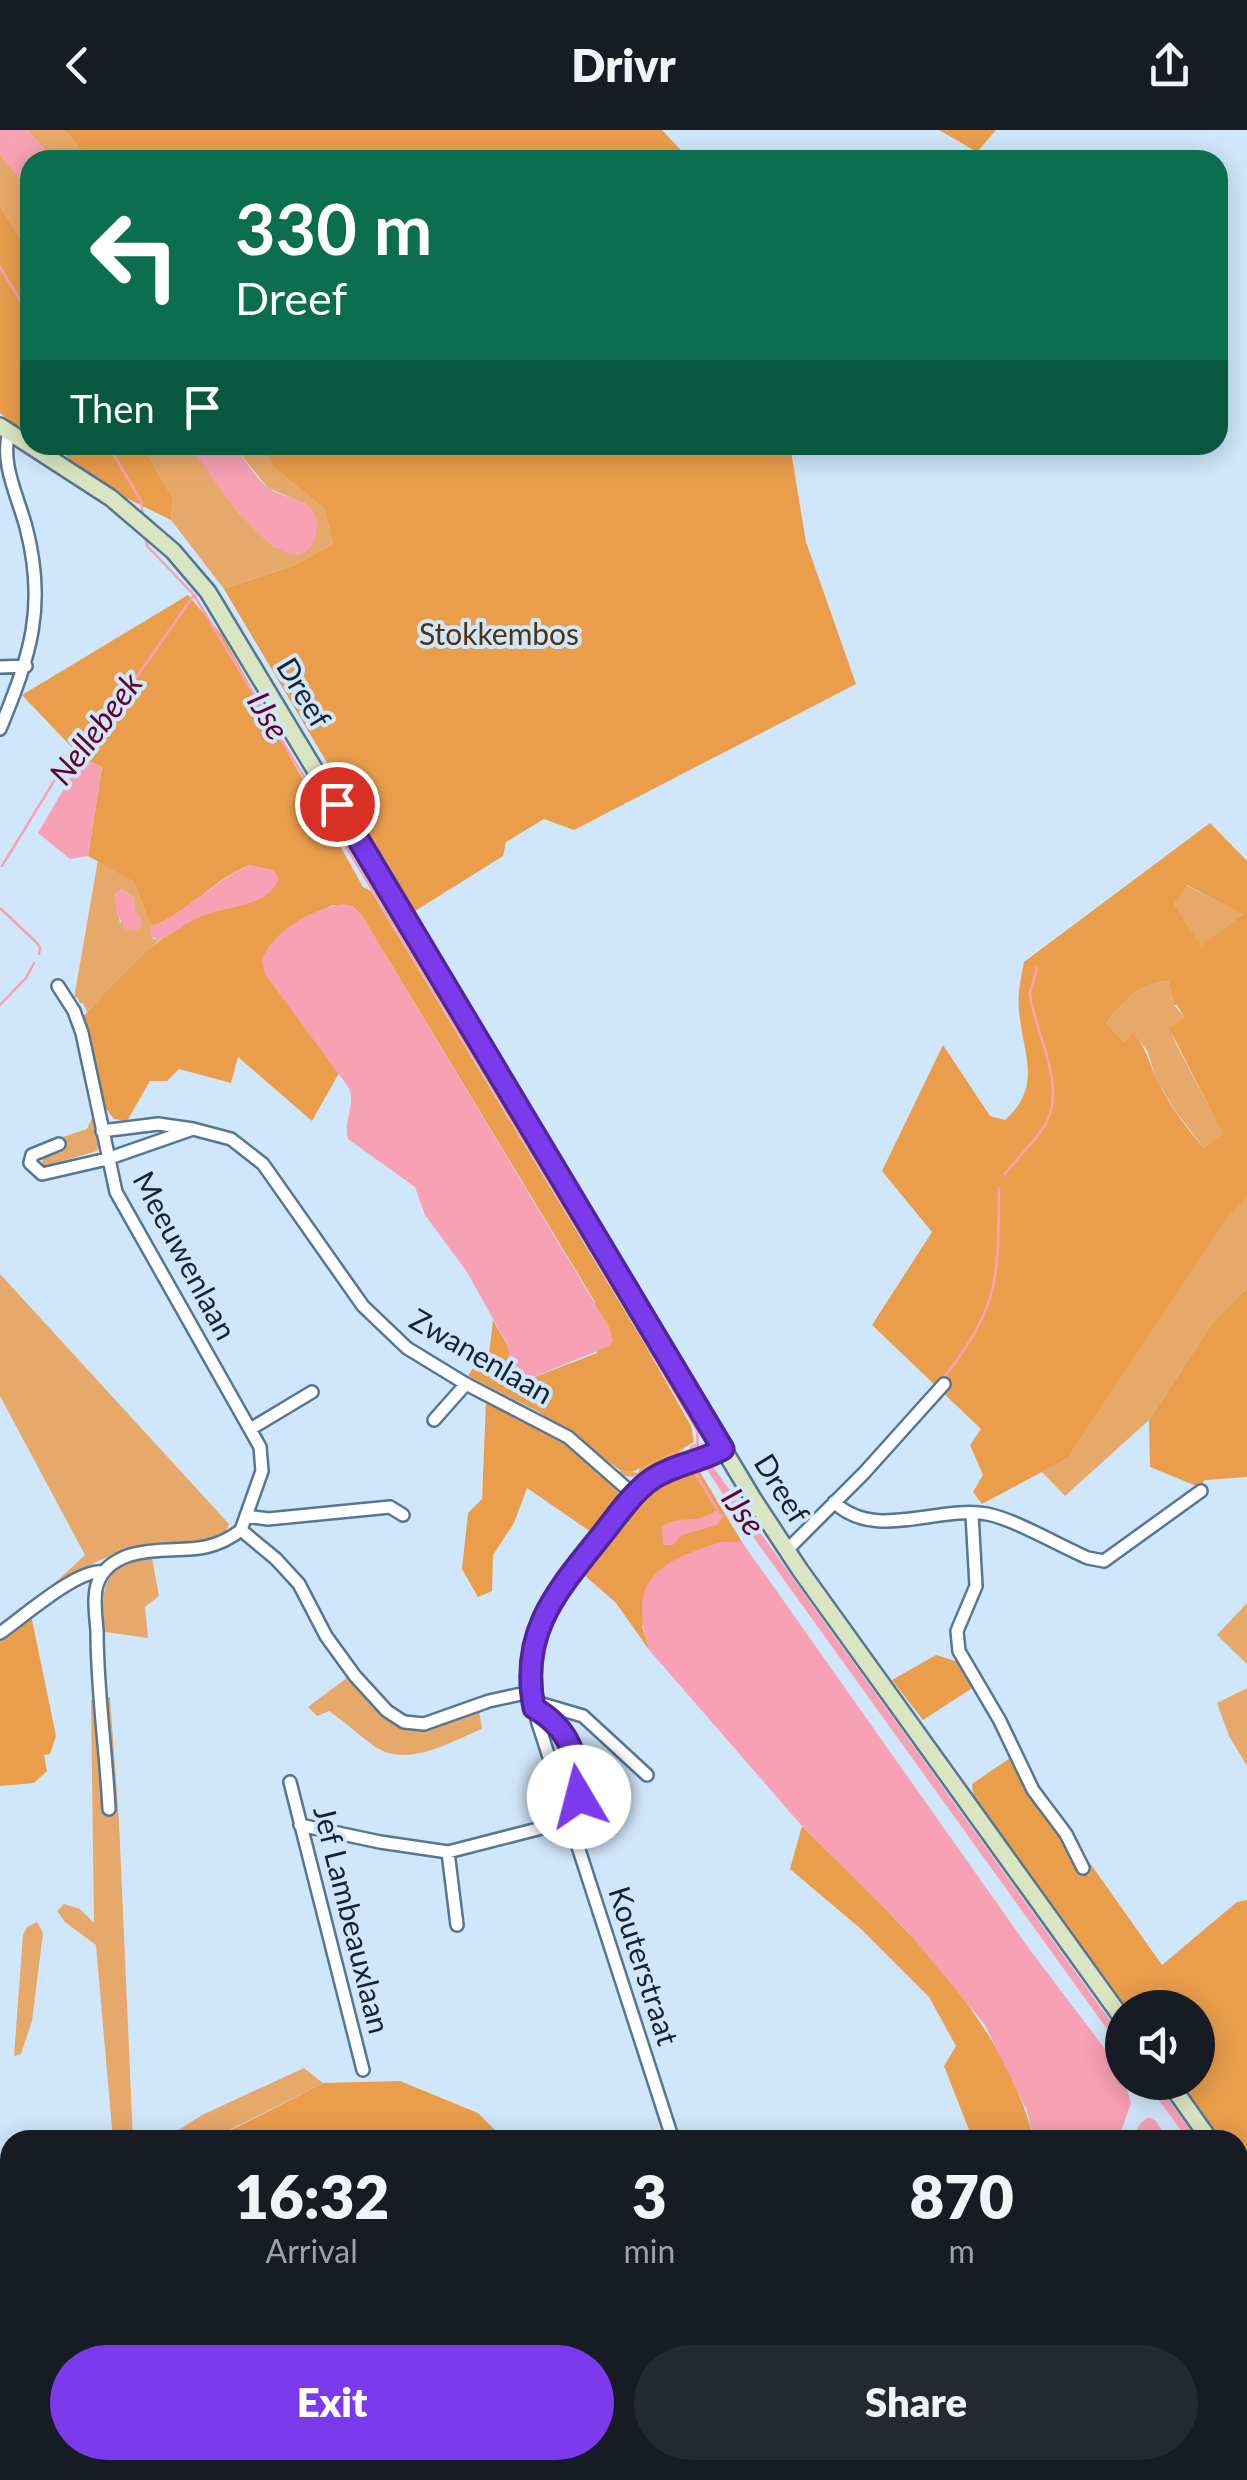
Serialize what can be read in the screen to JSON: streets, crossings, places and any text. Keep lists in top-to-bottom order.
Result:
{
  "streets": {
    "main road": ["Dreef"],
    "street": [
      "Meeuwenlaan",
      "Zwanenlaan",
      "Jef Lambeauxlaan",
      "Kouterstraat"
    ]
  },
  "crossings": [
    ["Dreef", "Kouterstraat"],
    ["Meeuwenlaan", "Zwanenlaan"],
    ["Zwanenlaan", "Kouterstraat"]
  ],
  "water": ["IJse", "Nellebeek"],
  "parks": ["Stokkembos"],
  "page": {
    "header": "Drivr",
    "turn": ["330 m", "Dreef"],
    "then": "Then",
    "eta": [
      "16:32",
      "Arrival",
      "3",
      "min",
      "870",
      "m"
    ],
    "buttons": ["Exit", "Share"]
  }
}
